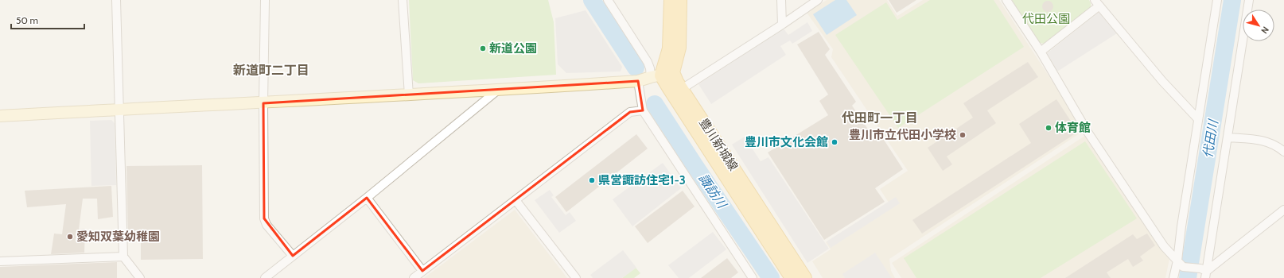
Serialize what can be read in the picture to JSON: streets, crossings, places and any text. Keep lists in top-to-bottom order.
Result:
{
  "streets": {
    "main road": ["豊川新城線"]
  },
  "districts": ["新道町二丁目", "代田町一丁目"],
  "water": ["代田川", "諏訪川"],
  "parks": ["代田公園"],
  "places": [
    "新道公園",
    "体育館",
    "豊川市立代田小学校",
    "豊川市文化会館",
    "県営諏訪住宅1-3",
    "愛知双葉幼稚園"
  ],
  "scale_bar": "50 m",
  "north": "bottom right"
}
